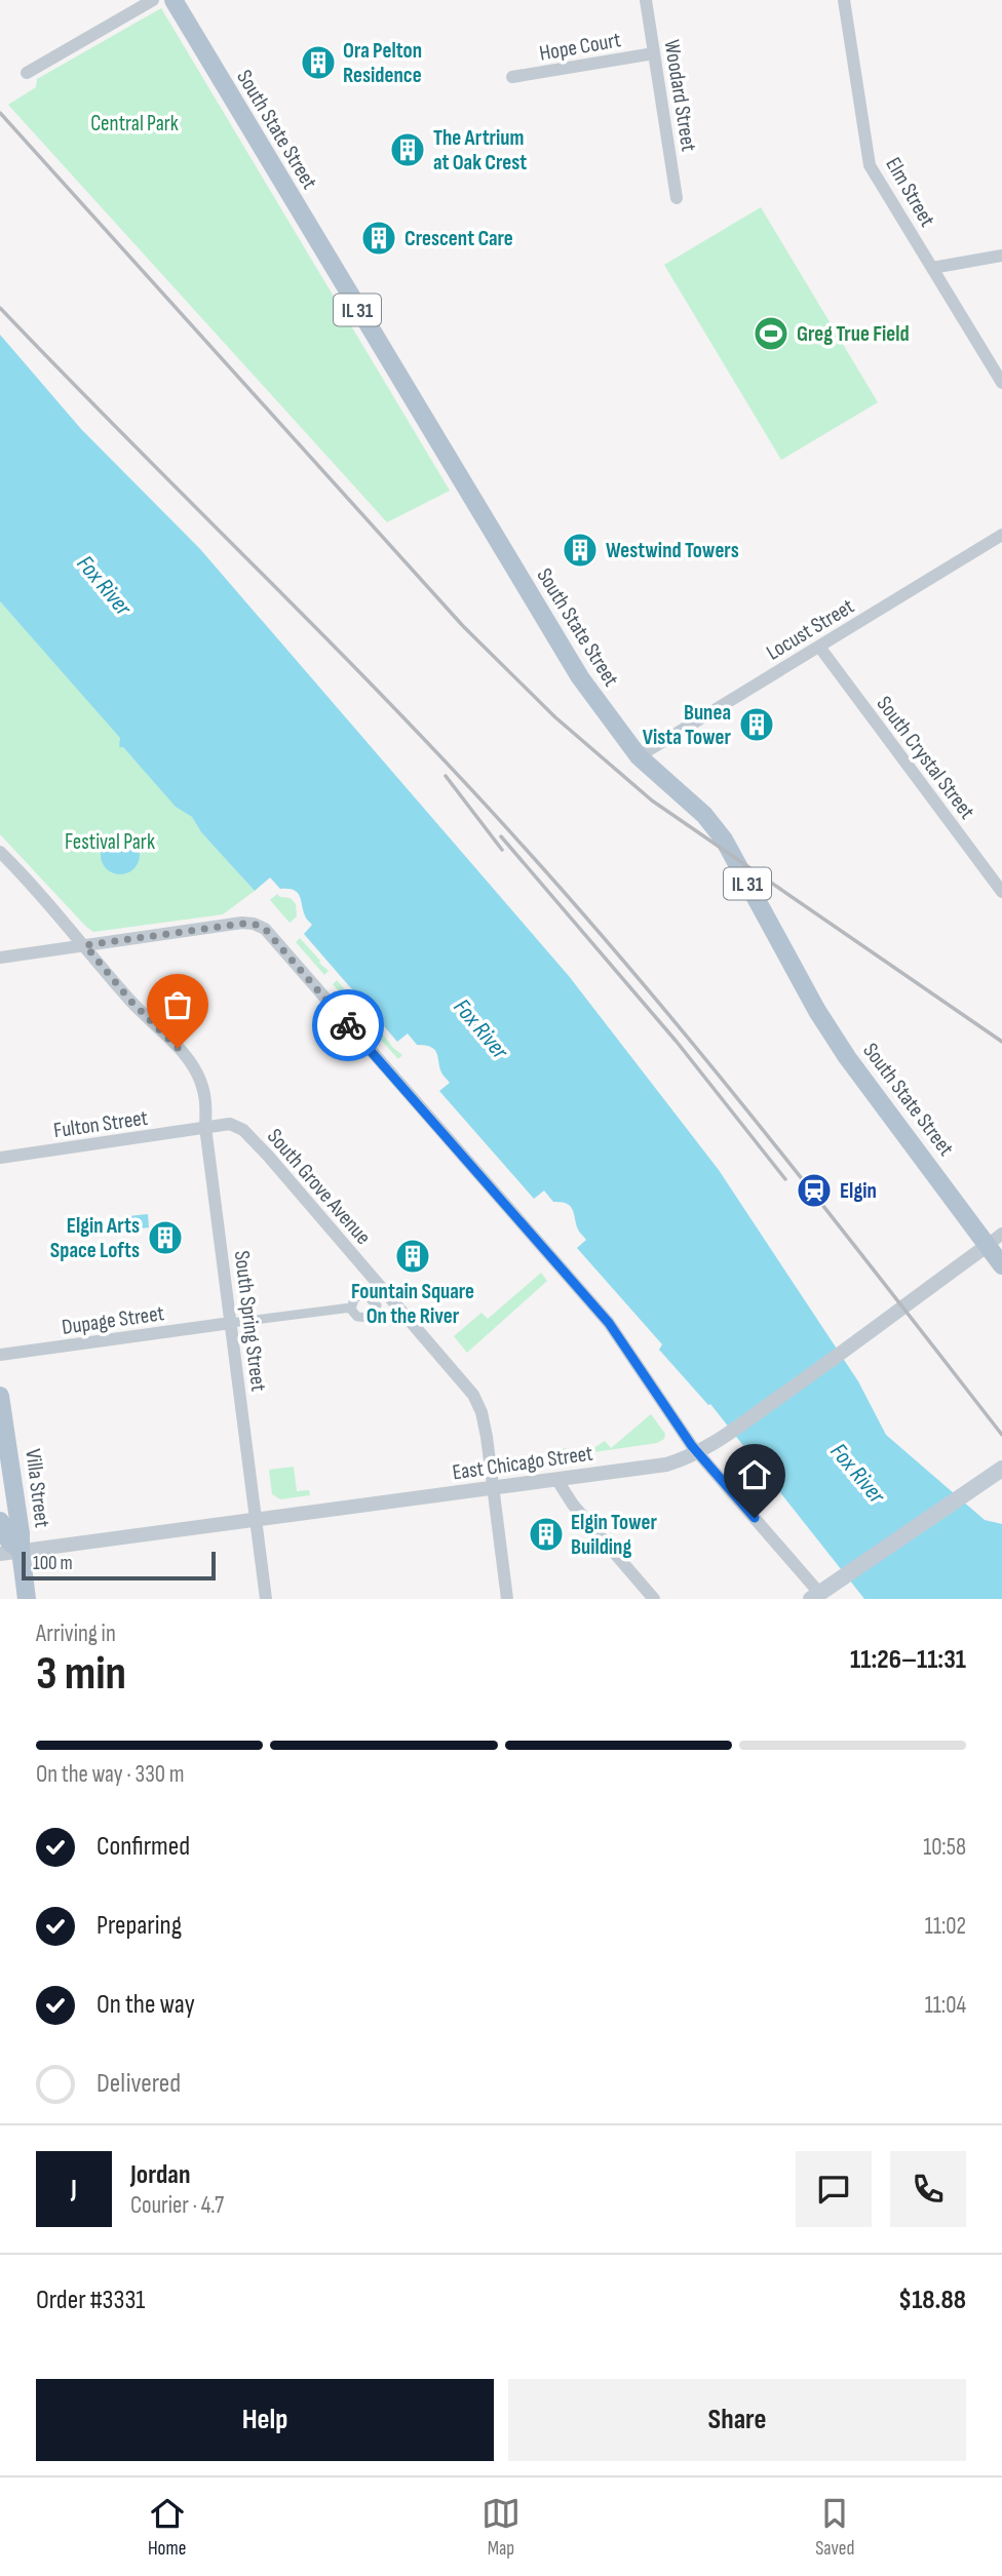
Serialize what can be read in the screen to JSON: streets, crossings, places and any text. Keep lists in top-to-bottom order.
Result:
{
  "streets": {
    "main road": ["South State Street", "IL 31", "Villa Street"],
    "street": [
      "Hope Court",
      "Woodard Street",
      "Elm Street",
      "Locust Street",
      "South Crystal Street",
      "Fulton Street",
      "South Grove Avenue",
      "Dupage Street",
      "South Spring Street",
      "East Chicago Street"
    ]
  },
  "crossings": [
    ["Hope Court", "Woodard Street"],
    ["South State Street", "IL 31"],
    ["South State Street", "Locust Street"],
    ["South State Street", "East Chicago Street"],
    ["IL 31", "East Chicago Street"],
    ["Locust Street", "South Crystal Street"],
    ["Fulton Street", "South Grove Avenue"],
    ["Fulton Street", "South Spring Street"],
    ["South Grove Avenue", "South Spring Street"],
    ["South Grove Avenue", "East Chicago Street"],
    ["Dupage Street", "South Spring Street"],
    ["South Spring Street", "East Chicago Street"],
    ["East Chicago Street", "Villa Street"]
  ],
  "water": ["Fox River"],
  "parks": ["Central Park", "Festival Park"],
  "places": {
    "building": [
      "Ora Pelton Residence",
      "The Artrium at Oak Crest",
      "Crescent Care",
      "Westwind Towers",
      "Bunea Vista Tower",
      "Elgin Arts Space Lofts",
      "Fountain Square On the River",
      "Elgin Tower Building"
    ],
    "sports": ["Greg True Field"],
    "station": ["Elgin"]
  },
  "scale_bar": "100 m",
  "page": {
    "scale": "100 m",
    "heading": ["3 min", "Arriving in", "11:26–11:31"],
    "panel": [
      "Jordan",
      "Courier · 4.7",
      "Order #3331",
      "$18.88"
    ],
    "bar": "On the way · 330 m",
    "list": [
      ["Confirmed", "10:58"],
      ["Preparing", "11:02"],
      ["On the way", "11:04"],
      "Delivered"
    ],
    "round": "J",
    "buttons": ["Help", "Share"],
    "tabs": ["Home", "Map", "Saved"]
  }
}
